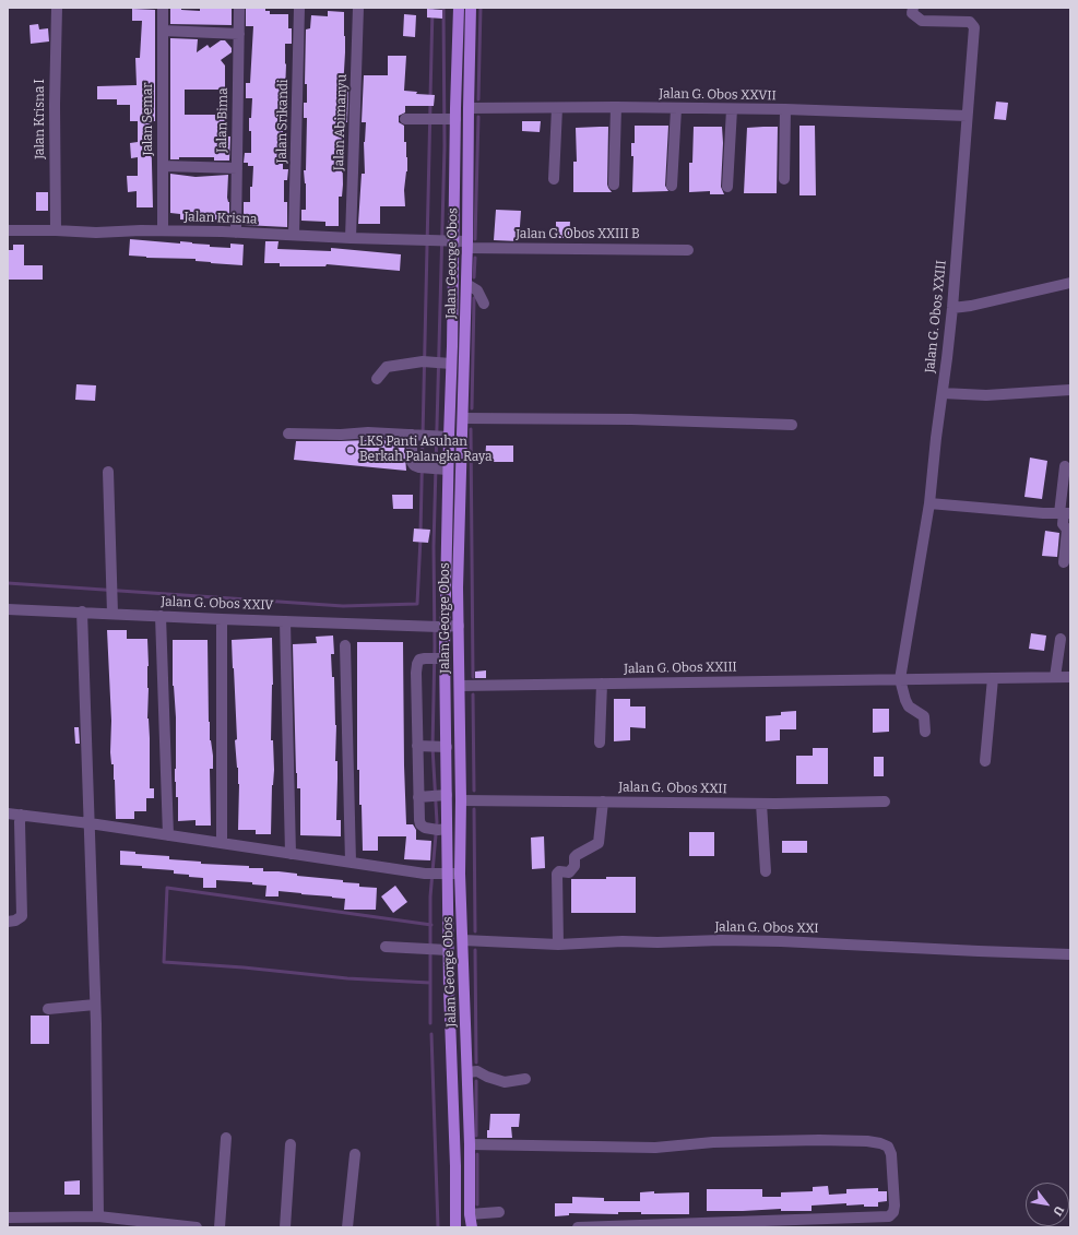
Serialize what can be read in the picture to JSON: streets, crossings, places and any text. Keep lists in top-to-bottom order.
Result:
{
  "streets": {
    "main road": ["Jalan George Obos"],
    "street": [
      "Jalan G. Obos XXVII",
      "Jalan Krisna I",
      "Jalan Semar",
      "Jalan Bima",
      "Jalan Srikandi",
      "Jalan Abimanyu",
      "Jalan Krisna",
      "Jalan G. Obos XXIII B",
      "Jalan G. Obos XXIII",
      "Jalan G. Obos XXIV",
      "Jalan G. Obos XXII",
      "Jalan G. Obos XXI"
    ]
  },
  "crossings": [
    ["Jalan G. Obos XXVII", "Jalan George Obos"],
    ["Jalan G. Obos XXVII", "Jalan G. Obos XXIII"],
    ["Jalan Krisna I", "Jalan Krisna"],
    ["Jalan Semar", "Jalan Krisna"],
    ["Jalan Bima", "Jalan Krisna"],
    ["Jalan Srikandi", "Jalan Krisna"],
    ["Jalan Abimanyu", "Jalan Krisna"],
    ["Jalan Krisna", "Jalan G. Obos XXIII B"],
    ["Jalan Krisna", "Jalan George Obos"],
    ["Jalan G. Obos XXIII B", "Jalan George Obos"],
    ["Jalan George Obos", "Jalan G. Obos XXIII"],
    ["Jalan George Obos", "Jalan G. Obos XXIV"],
    ["Jalan George Obos", "Jalan G. Obos XXII"],
    ["Jalan George Obos", "Jalan G. Obos XXI"]
  ],
  "places": ["LKS Panti Asuhan Berkah Palangka Raya"],
  "north": "bottom right"
}
